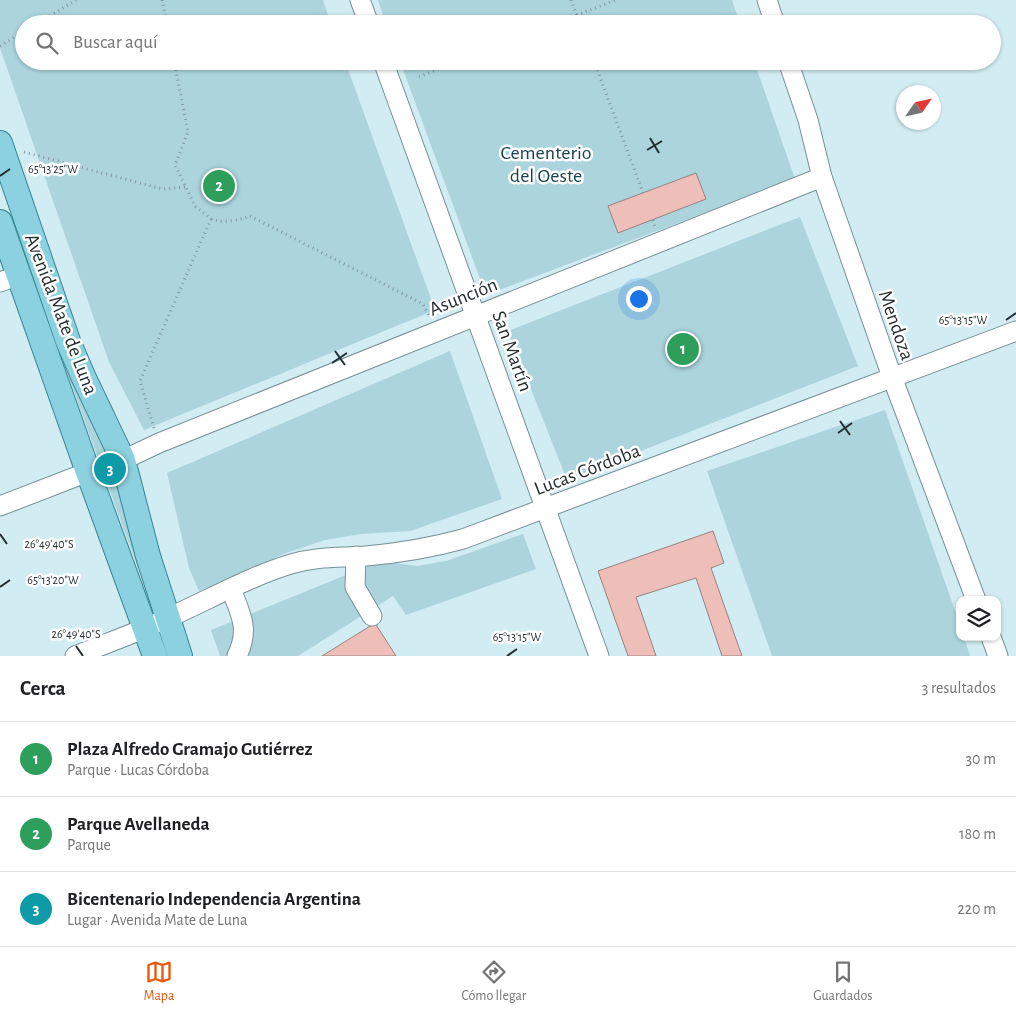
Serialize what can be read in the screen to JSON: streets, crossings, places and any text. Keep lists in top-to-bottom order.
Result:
{
  "streets": {
    "main road": ["Avenida Mate de Luna"],
    "street": [
      "Asunción",
      "Mendoza",
      "San Martín",
      "Lucas Córdoba"
    ]
  },
  "crossings": [
    ["Asunción", "Avenida Mate de Luna"],
    ["Asunción", "Mendoza"],
    ["Asunción", "San Martín"],
    ["Avenida Mate de Luna", "Lucas Córdoba"],
    ["Mendoza", "Lucas Córdoba"],
    ["San Martín", "Lucas Córdoba"]
  ],
  "parks": ["Cementerio del Oeste"],
  "north": "top right",
  "page": {
    "search": "Buscar aquí",
    "pins": ["2", "1", "3"],
    "heading": ["Cerca", "3 resultados"],
    "list": [
      {
        "mark": "1",
        "name": "Plaza Alfredo Gramajo Gutiérrez",
        "note": "Parque · Lucas Córdoba",
        "value": "30 m"
      },
      {
        "mark": "2",
        "name": "Parque Avellaneda",
        "note": "Parque",
        "value": "180 m"
      },
      {
        "mark": "3",
        "name": "Bicentenario Independencia Argentina",
        "note": "Lugar · Avenida Mate de Luna",
        "value": "220 m"
      }
    ],
    "nav": ["Mapa", "Cómo llegar", "Guardados"]
  },
  "coordinates": [
    "65°13'25\"W",
    "65°13'15\"W",
    "26°49'40\"S",
    "65°13'20\"W"
  ]
}
